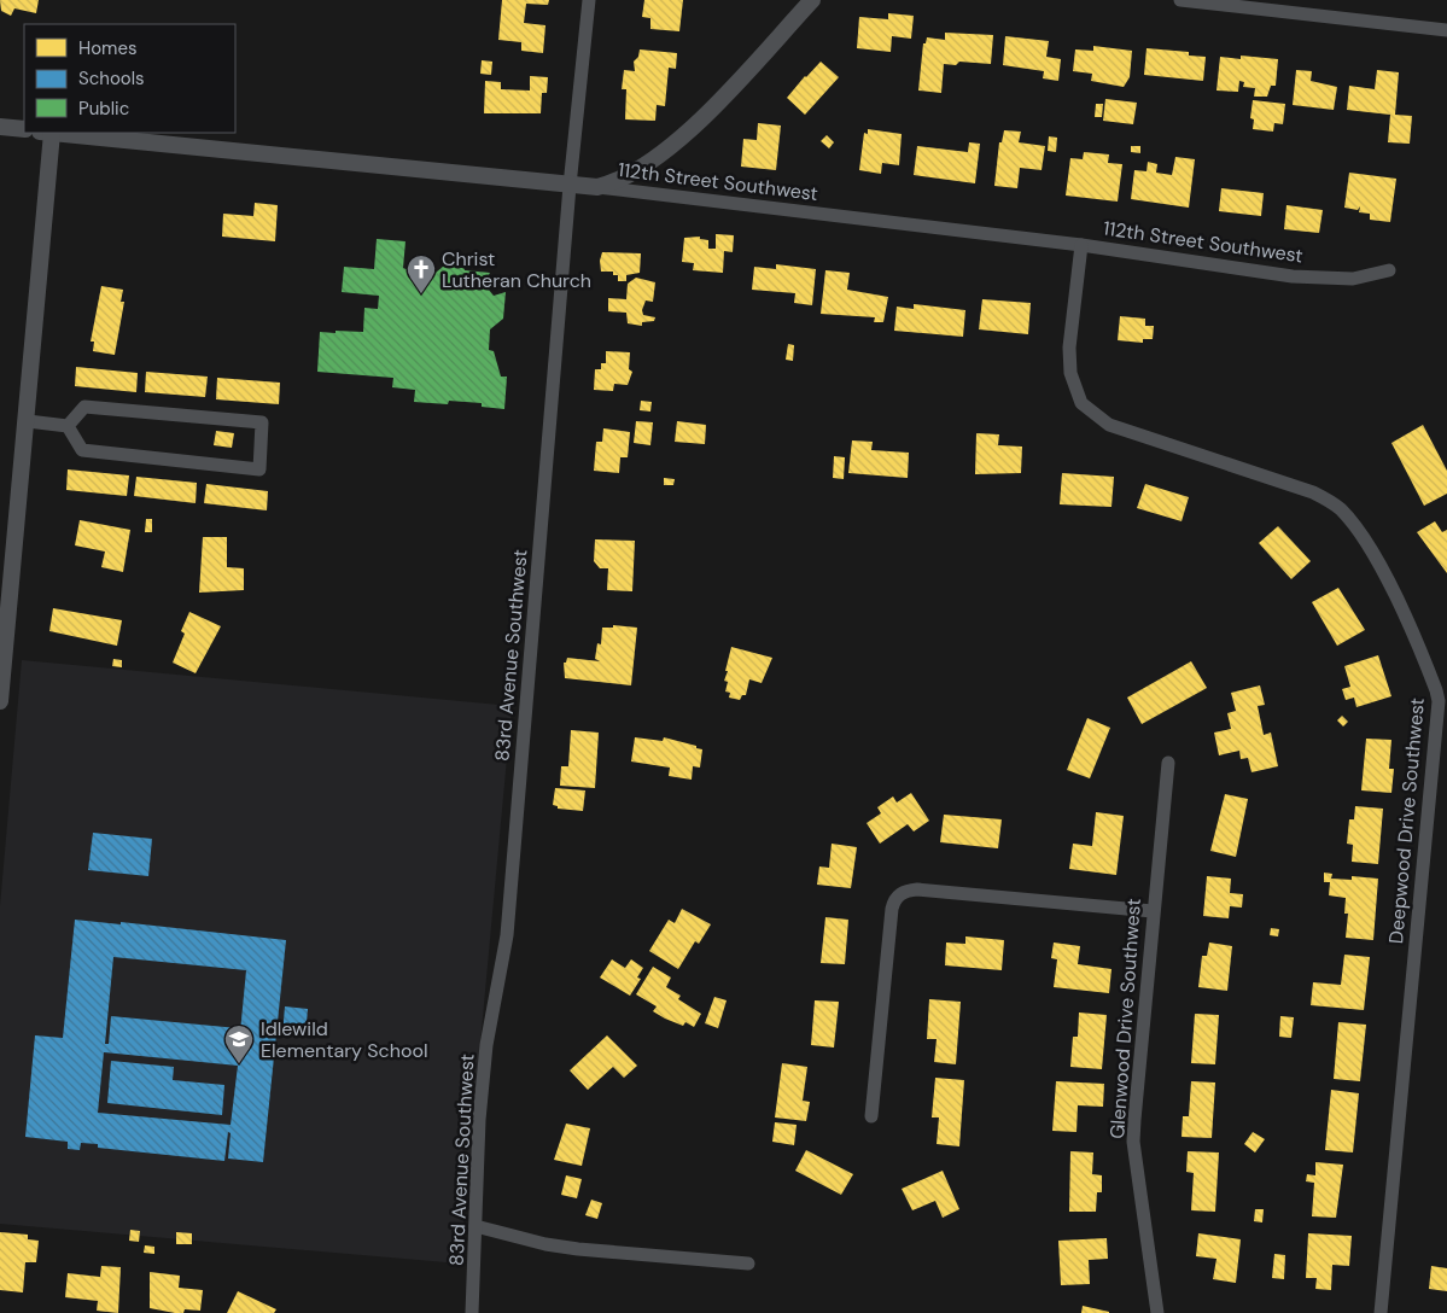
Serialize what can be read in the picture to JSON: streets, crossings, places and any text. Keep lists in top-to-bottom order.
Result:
{
  "streets": {
    "street": [
      "112th Street Southwest",
      "83rd Avenue Southwest",
      "Deepwood Drive Southwest",
      "Glenwood Drive Southwest"
    ]
  },
  "crossings": [
    ["112th Street Southwest", "83rd Avenue Southwest"],
    ["112th Street Southwest", "Deepwood Drive Southwest"]
  ],
  "places": {
    "church": ["Christ Lutheran Church"],
    "school or university": ["Idlewild Elementary School"]
  },
  "legend": ["Homes", "Schools", "Public"]
}
